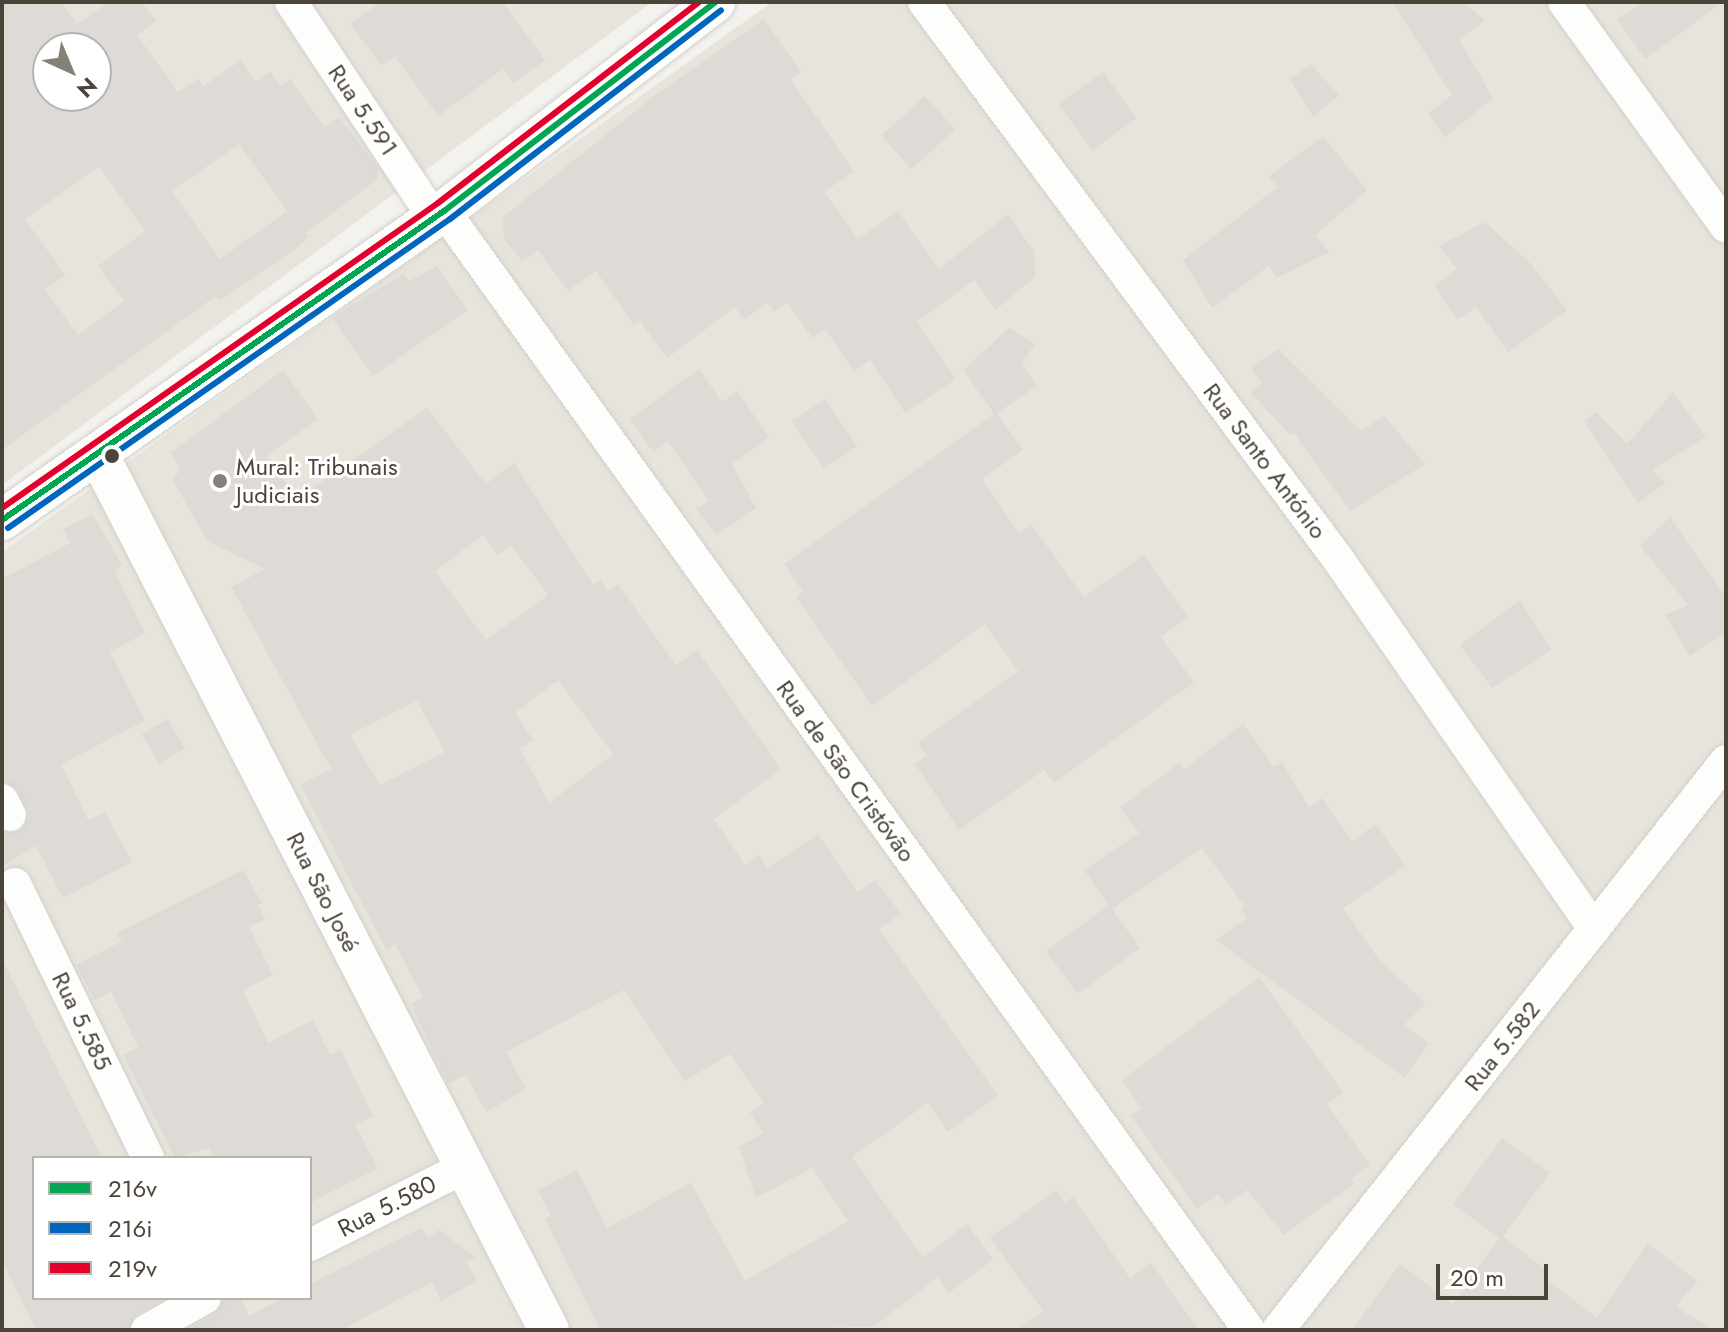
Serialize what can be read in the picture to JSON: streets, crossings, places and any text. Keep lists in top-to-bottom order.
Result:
{
  "streets": {
    "street": [
      "Rua 5.591",
      "Rua Santo António",
      "Rua de São Cristóvão",
      "Rua São José",
      "Rua 5.585",
      "Rua 5.582",
      "Rua 5.580"
    ]
  },
  "crossings": [
    ["Rua 5.591", "Rua de São Cristóvão"],
    ["Rua Santo António", "Rua 5.582"],
    ["Rua São José", "Rua 5.580"]
  ],
  "places": ["Mural: Tribunais Judiciais"],
  "lines": ["transit line 216v", "transit line 219v", "transit line 216i"],
  "legend": ["216v", "216i", "219v"],
  "scale_bar": "20 m",
  "north": "bottom right"
}
